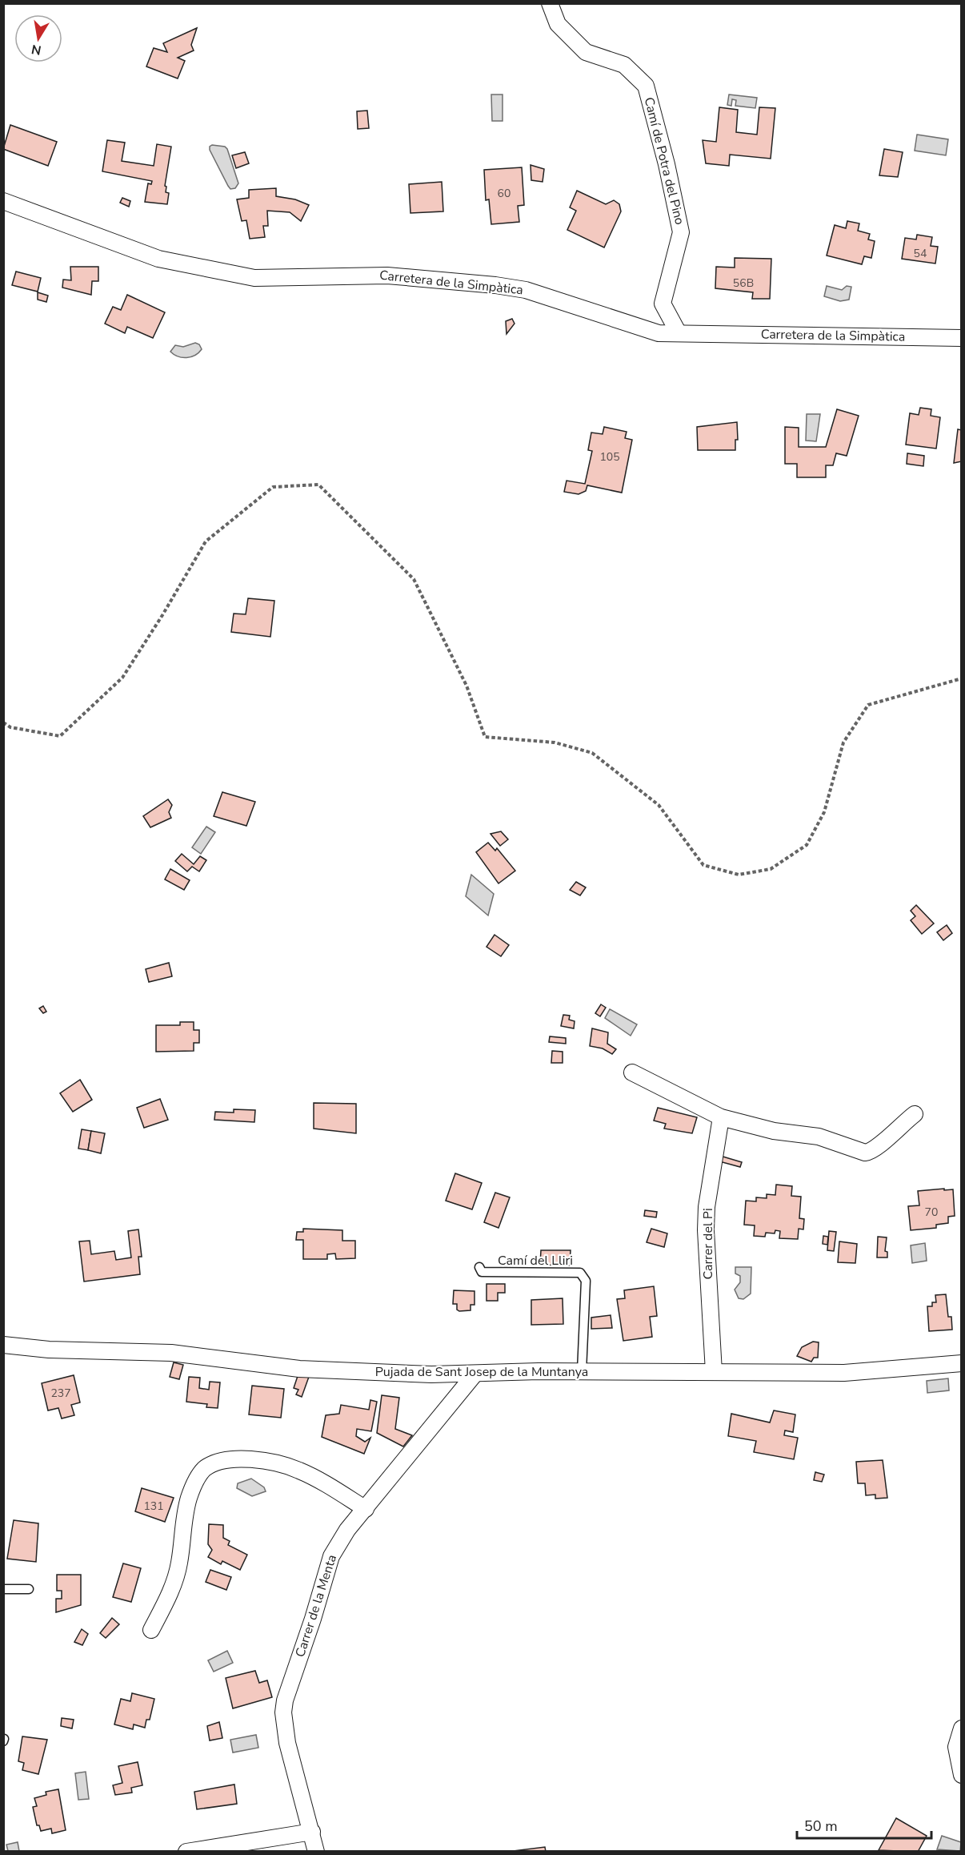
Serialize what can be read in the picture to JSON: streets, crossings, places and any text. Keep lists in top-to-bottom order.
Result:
{
  "streets": {
    "street": [
      "Camí de Potra del Pino",
      "Carretera de la Simpàtica",
      "Carrer del Pi",
      "Pujada de Sant Josep de la Muntanya",
      "Carrer de la Menta"
    ],
    "lane": ["Camí del Lliri"]
  },
  "crossings": [
    ["Camí de Potra del Pino", "Carretera de la Simpàtica"],
    ["Carrer del Pi", "Pujada de Sant Josep de la Muntanya"],
    ["Camí del Lliri", "Pujada de Sant Josep de la Muntanya"],
    ["Pujada de Sant Josep de la Muntanya", "Carrer de la Menta"]
  ],
  "house_numbers": [
    "60",
    "54",
    "56B",
    "105",
    "70",
    "237",
    "131"
  ],
  "scale_bar": "50 m",
  "north": "bottom"
}
